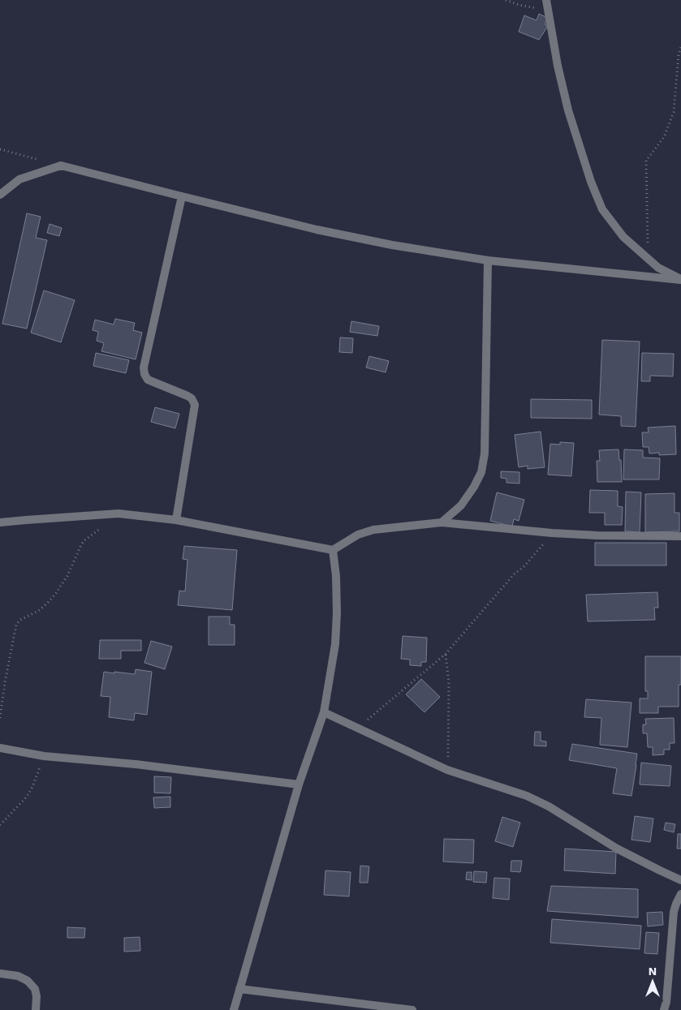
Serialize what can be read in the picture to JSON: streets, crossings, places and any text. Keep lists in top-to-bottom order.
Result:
{
  "north": "top"
}
